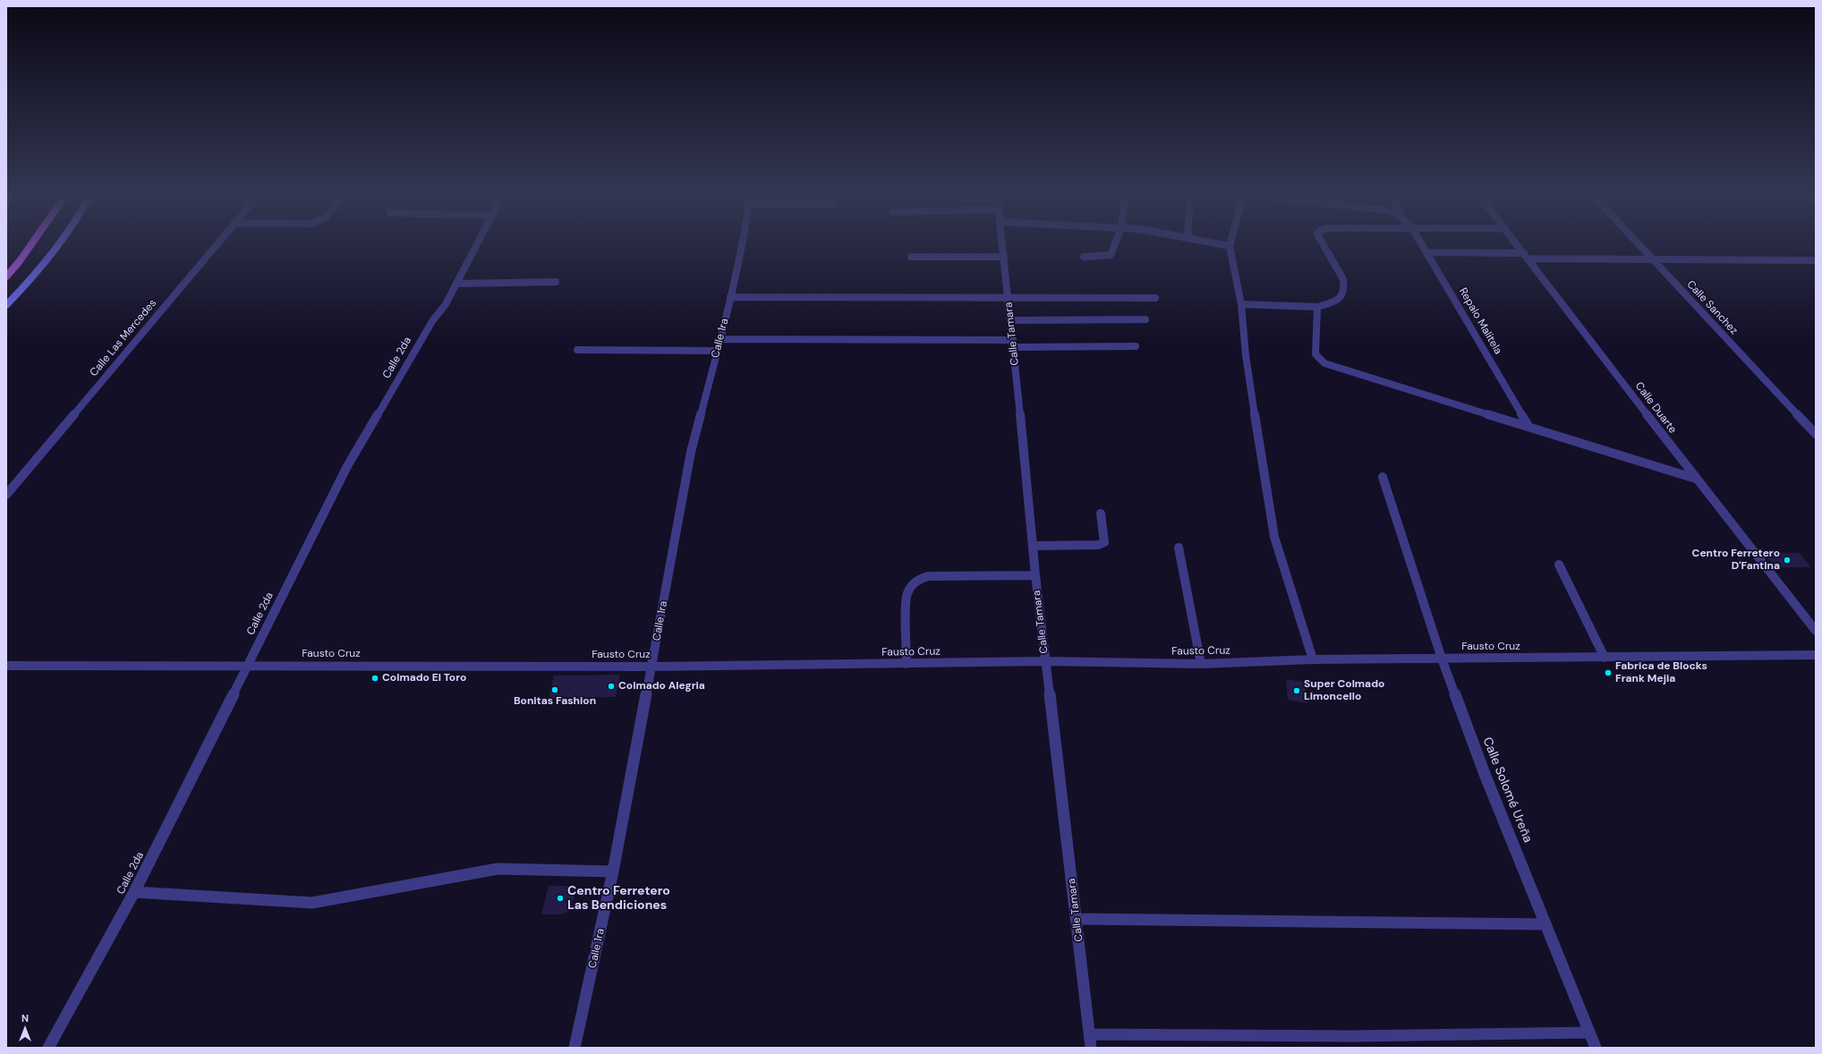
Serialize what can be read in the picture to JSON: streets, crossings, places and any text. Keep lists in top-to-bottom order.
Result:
{
  "streets": {
    "street": [
      "Calle Sanchez",
      "Repalo Malitela",
      "Calle Tamara",
      "Calle Las Mercedes",
      "Calle 1ra",
      "Calle 2da",
      "Calle Duarte",
      "Fausto Cruz",
      "Calle Solomé Ureña"
    ]
  },
  "crossings": [
    ["Calle Tamara", "Fausto Cruz"],
    ["Calle 1ra", "Fausto Cruz"],
    ["Calle 2da", "Fausto Cruz"],
    ["Fausto Cruz", "Calle Solomé Ureña"]
  ],
  "places": [
    "Centro Ferretero D'Fantina",
    "Fabrica de Blocks Frank Mejia",
    "Colmado El Toro",
    "Colmado Alegria",
    "Bonitas Fashion",
    "Super Colmado Limoncello",
    "Centro Ferretero Las Bendiciones"
  ],
  "north": "top"
}
